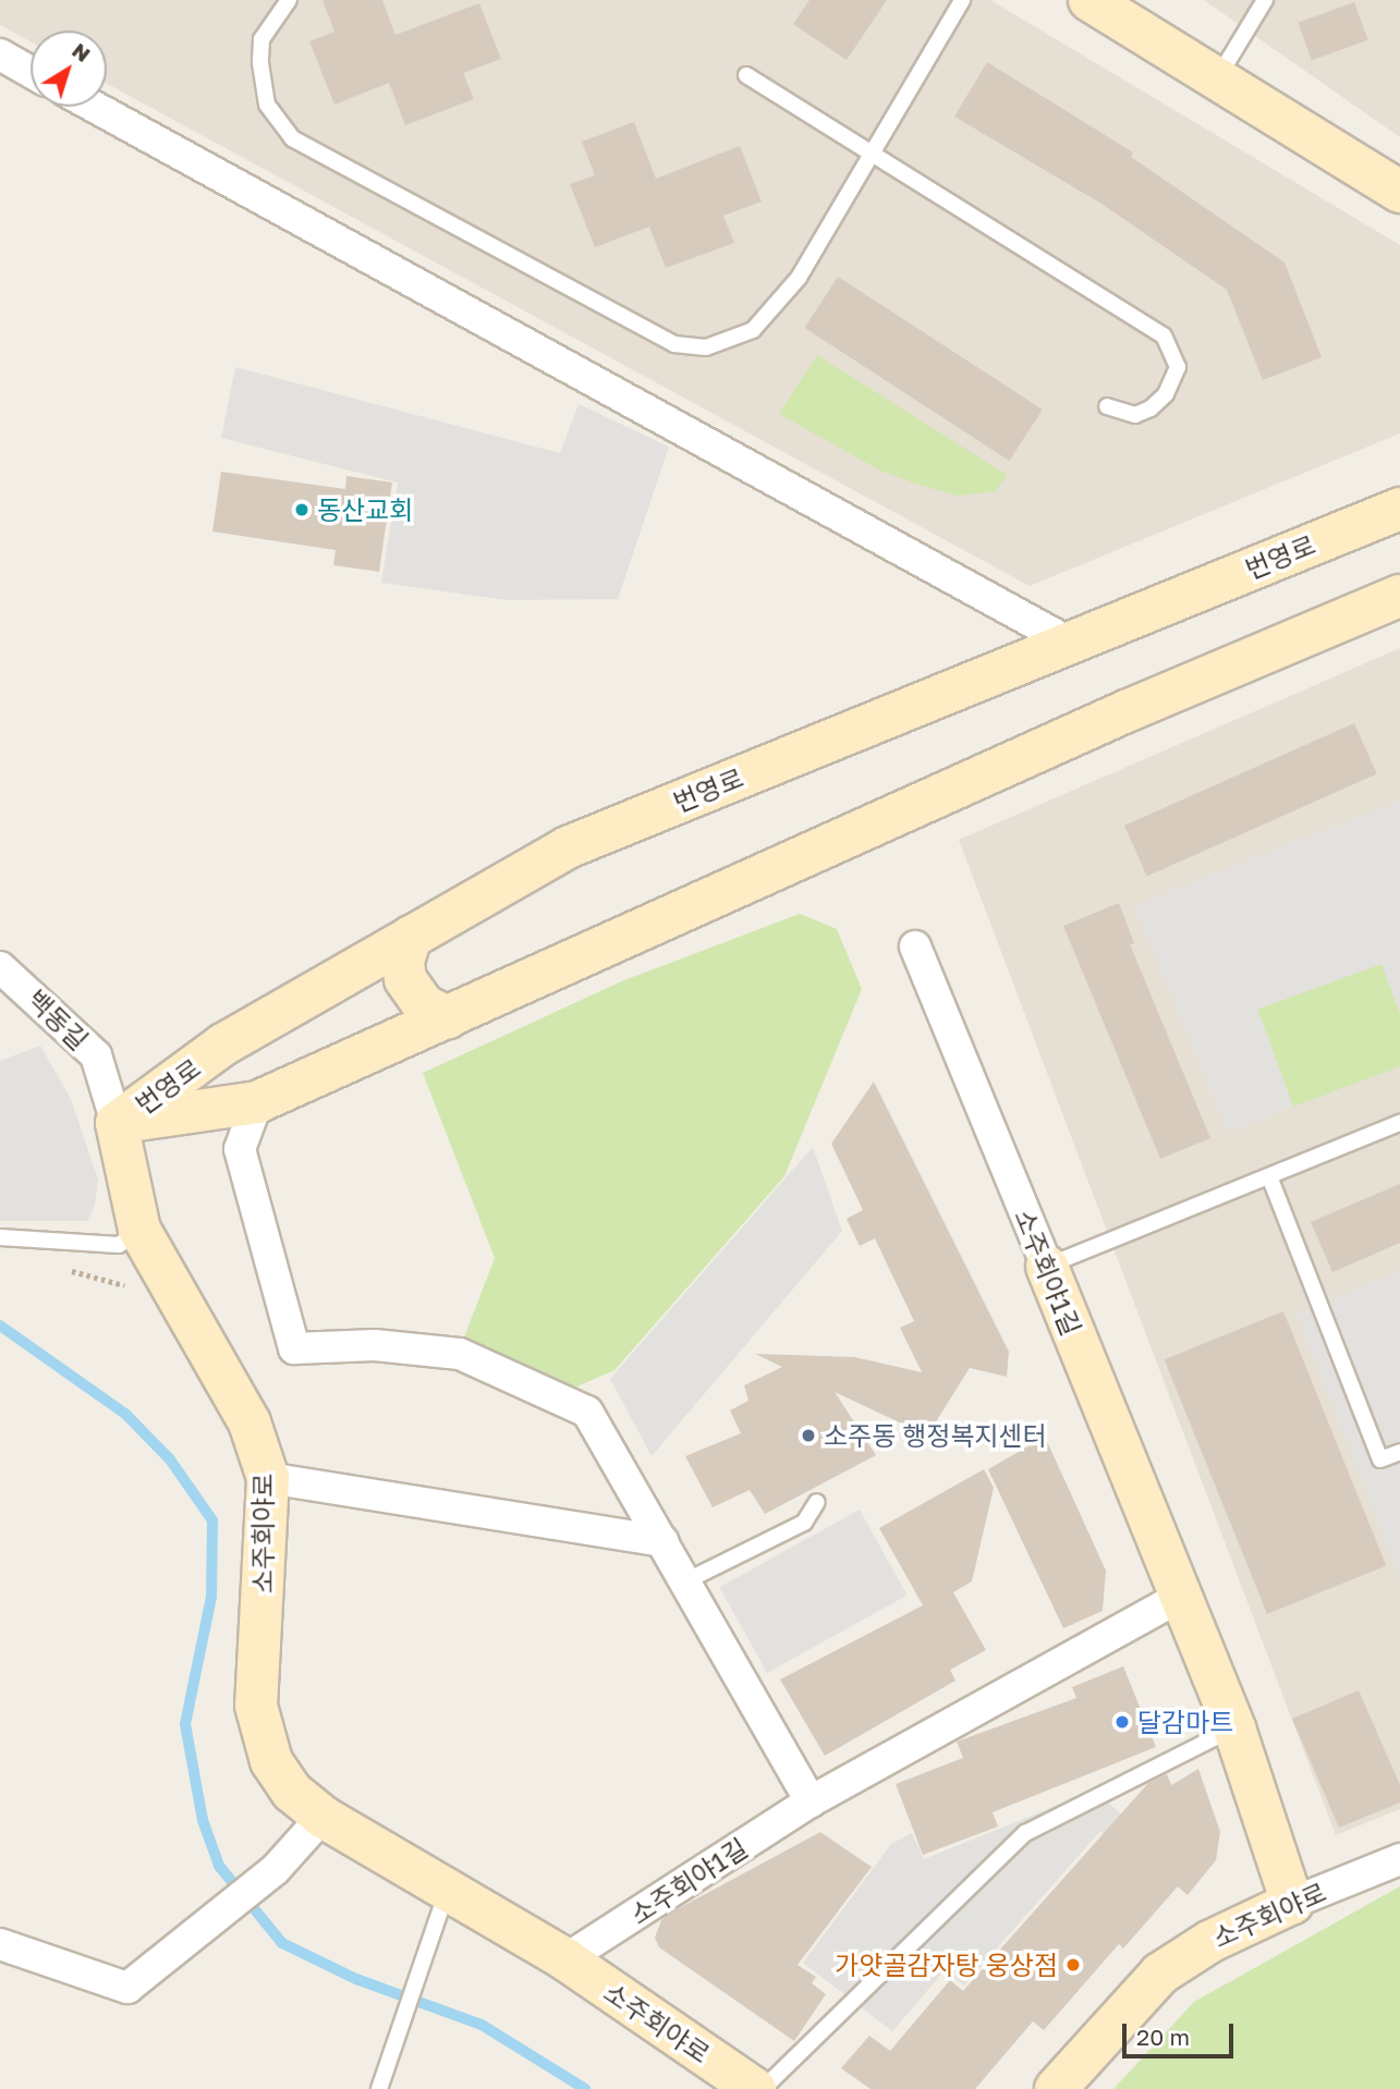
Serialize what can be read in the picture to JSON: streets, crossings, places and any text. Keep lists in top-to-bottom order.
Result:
{
  "streets": {
    "street": [
      "번영로",
      "백동길",
      "소주회야1길",
      "소주회야로"
    ]
  },
  "crossings": [
    ["번영로", "백동길"],
    ["번영로", "소주회야로"],
    ["백동길", "소주회야로"],
    ["소주회야1길", "소주회야로"]
  ],
  "places": [
    "동산교회",
    "소주동 행정복지센터",
    "달감마트",
    "가얏골감자탕 웅상점"
  ],
  "scale_bar": "20 m",
  "north": "top right"
}
